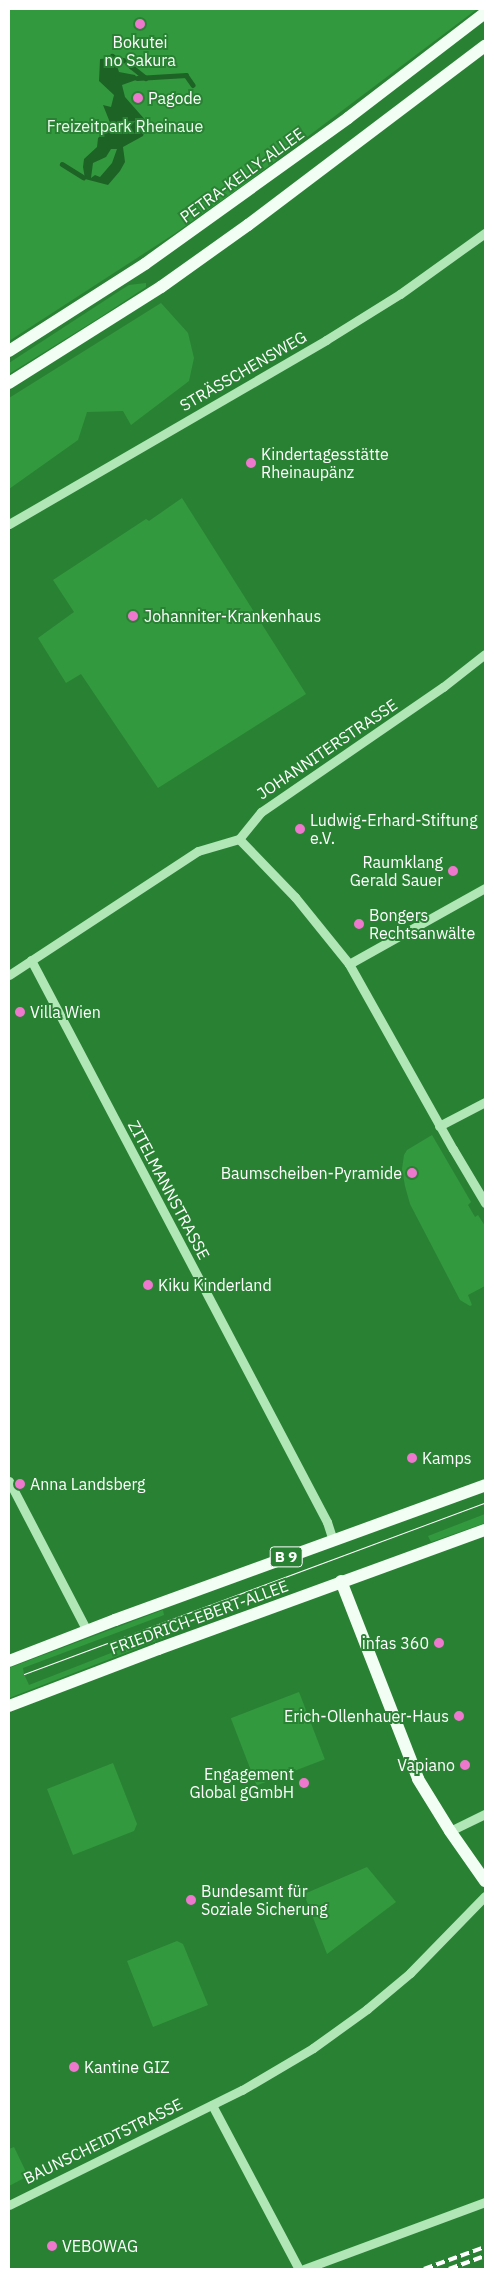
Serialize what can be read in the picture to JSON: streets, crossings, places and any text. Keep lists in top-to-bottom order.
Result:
{
  "streets": {
    "main road": ["PETRA-KELLY-ALLEE", "B 9", "FRIEDRICH-EBERT-ALLEE"],
    "street": [
      "STRÄSSCHENSWEG",
      "JOHANNITERSTRASSE",
      "ZITELMANNSTRASSE",
      "BAUNSCHEIDTSTRASSE"
    ]
  },
  "crossings": [
    ["JOHANNITERSTRASSE", "ZITELMANNSTRASSE"],
    ["ZITELMANNSTRASSE", "FRIEDRICH-EBERT-ALLEE"]
  ],
  "parks": ["Freizeitpark Rheinaue"],
  "places": [
    "Bokutei no Sakura",
    "Pagode",
    "Kindertagesstätte Rheinaupänz",
    "Johanniter-Krankenhaus",
    "Ludwig-Erhard-Stiftung e.V.",
    "Raumklang Gerald Sauer",
    "Bongers Rechtsanwälte",
    "Villa Wien",
    "Baumscheiben-Pyramide",
    "Kiku Kinderland",
    "Kamps",
    "Anna Landsberg",
    "infas 360",
    "Erich-Ollenhauer-Haus",
    "Vapiano",
    "Engagement Global gGmbH",
    "Bundesamt für Soziale Sicherung",
    "Kantine GIZ",
    "VEBOWAG"
  ]
}
